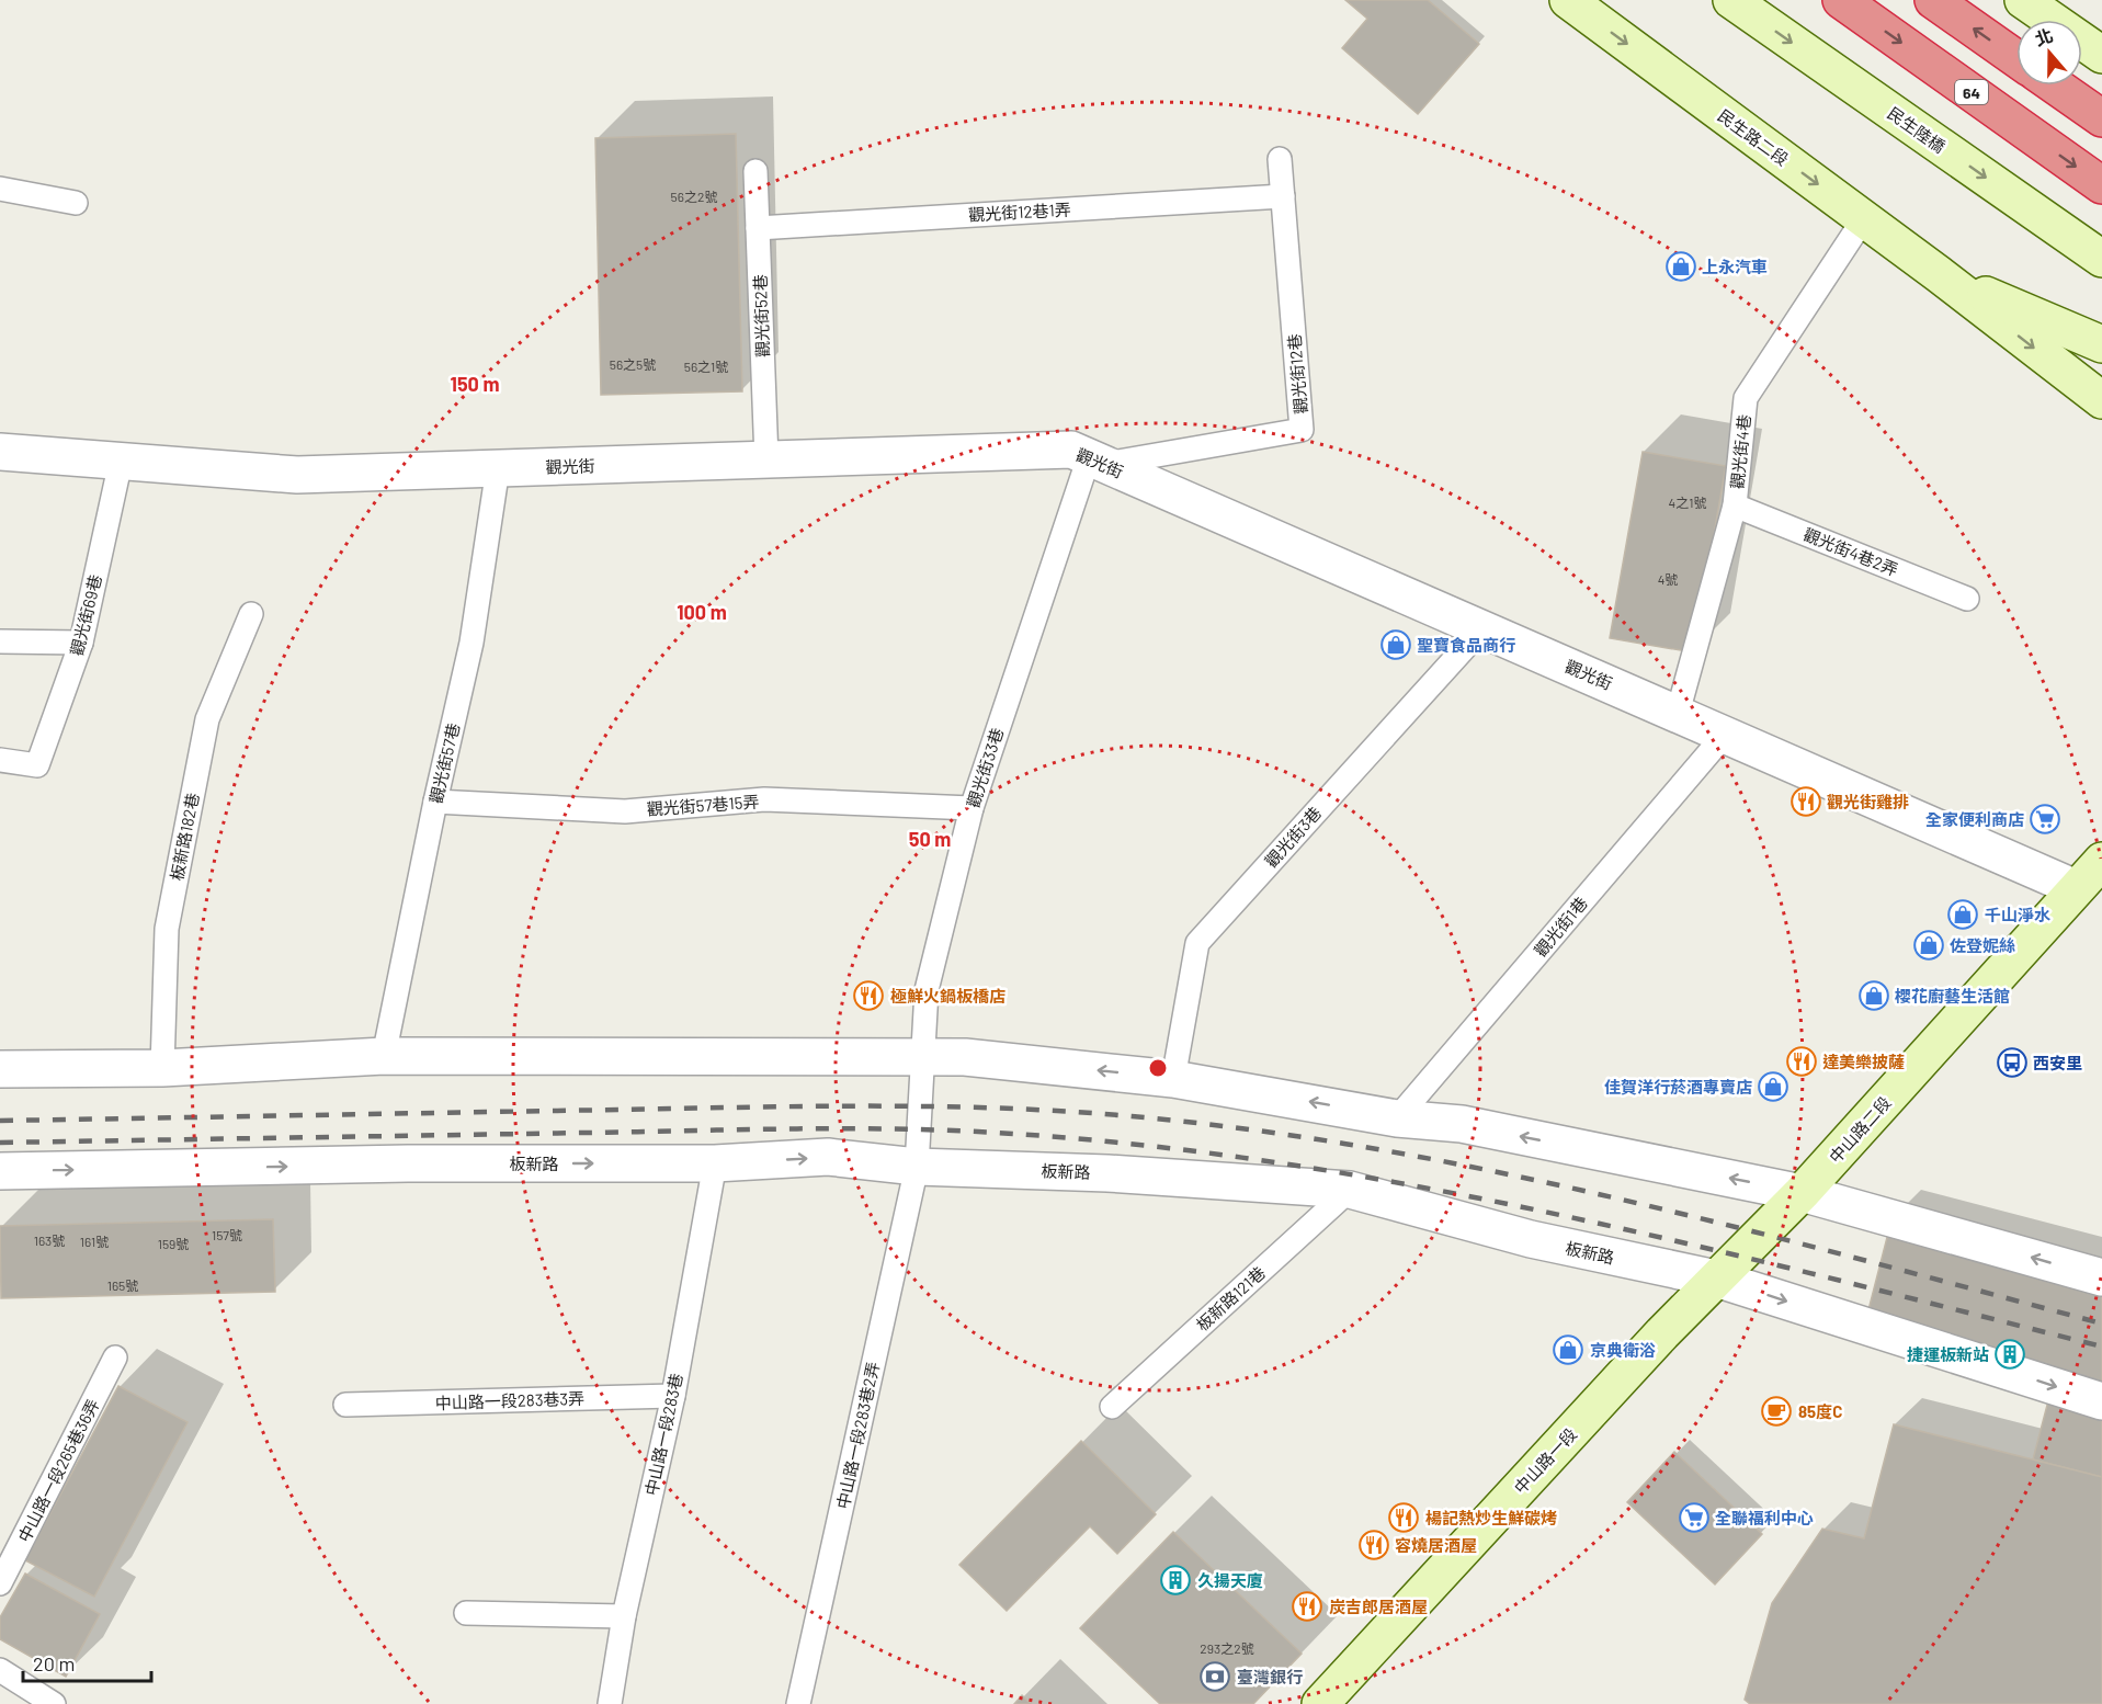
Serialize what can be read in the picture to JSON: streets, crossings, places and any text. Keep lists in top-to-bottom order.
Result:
{
  "streets": {
    "highway": ["64"],
    "main road": [
      "民生陸橋",
      "民生路二段",
      "中山路二段",
      "中山路一段"
    ],
    "street": ["觀光街", "板新路"],
    "lane": [
      "觀光街12巷1弄",
      "觀光街52巷",
      "觀光街12巷",
      "觀光街4巷",
      "觀光街4巷2弄",
      "觀光街69巷",
      "觀光街57巷",
      "觀光街33巷",
      "觀光街57巷15弄",
      "板新路182巷",
      "觀光街3巷",
      "觀光街1巷",
      "板新路121巷",
      "中山路一段283巷3弄",
      "中山路一段283巷",
      "中山路一段283巷2弄",
      "中山路一段265巷36弄"
    ]
  },
  "crossings": [
    ["民生路二段", "觀光街4巷"],
    ["觀光街12巷1弄", "觀光街52巷"],
    ["觀光街12巷1弄", "觀光街12巷"],
    ["觀光街52巷", "觀光街"],
    ["觀光街12巷", "觀光街"],
    ["觀光街12巷", "觀光街33巷"],
    ["觀光街4巷", "觀光街"],
    ["觀光街4巷", "觀光街4巷2弄"],
    ["觀光街", "觀光街69巷"],
    ["觀光街", "觀光街57巷"],
    ["觀光街", "觀光街33巷"],
    ["觀光街", "觀光街3巷"],
    ["觀光街", "觀光街1巷"],
    ["觀光街", "中山路二段"],
    ["觀光街57巷", "觀光街57巷15弄"],
    ["觀光街33巷", "觀光街57巷15弄"],
    ["觀光街33巷", "板新路"],
    ["觀光街33巷", "中山路一段283巷2弄"],
    ["中山路二段", "板新路"],
    ["中山路二段", "中山路一段"],
    ["板新路", "板新路121巷"],
    ["板新路", "中山路一段283巷"],
    ["板新路", "中山路一段283巷2弄"],
    ["中山路一段283巷3弄", "中山路一段283巷"]
  ],
  "one_way": ["民生陸橋"],
  "places": {
    "shop": [
      "上永汽車",
      "聖寶食品商行",
      "千山淨水",
      "佐登妮絲",
      "櫻花廚藝生活館",
      "佳賀洋行菸酒專賣店",
      "京典衛浴"
    ],
    "restaurant": [
      "觀光街雞排",
      "極鮮火鍋板橋店",
      "達美樂披薩",
      "楊記熱炒生鮮碳烤",
      "容燒居酒屋",
      "炭吉郎居酒屋"
    ],
    "supermarket": ["全家便利商店", "全聯福利中心"],
    "bus stop": ["西安里"],
    "building": ["捷運板新站", "久揚天廈"],
    "cafe": ["85度C"],
    "bank": ["臺灣銀行"]
  },
  "house_numbers": [
    "56之2號",
    "56之5號",
    "56之1號",
    "4之1號",
    "4號",
    "157號",
    "163號",
    "161號",
    "159號",
    "165號",
    "293之2號"
  ],
  "scale_bar": "20 m",
  "north": "top",
  "rings": ["150 m", "100 m", "50 m"]
}
